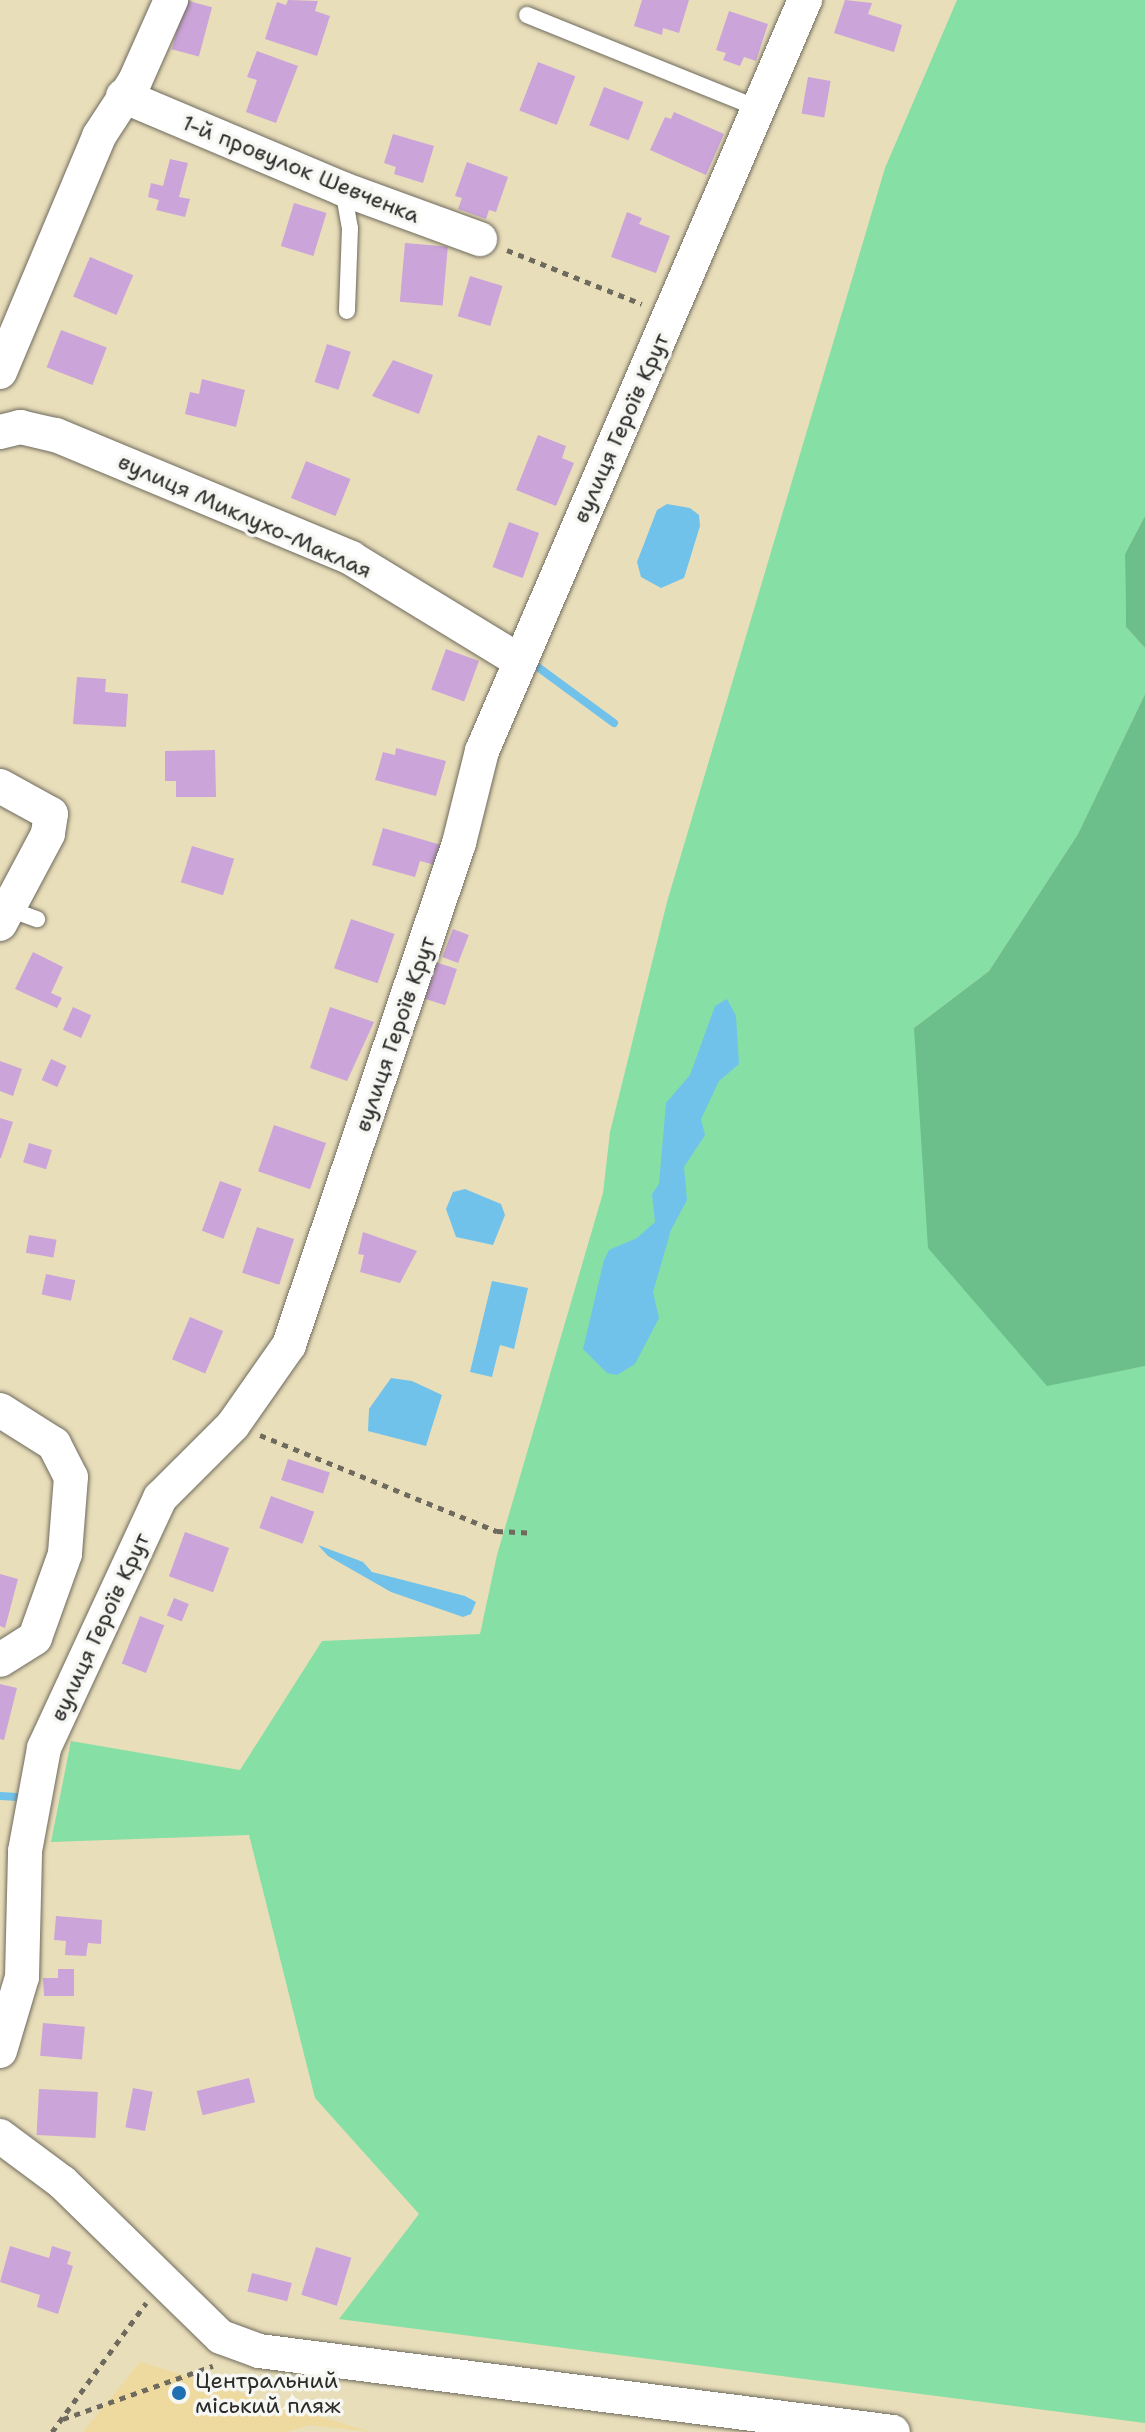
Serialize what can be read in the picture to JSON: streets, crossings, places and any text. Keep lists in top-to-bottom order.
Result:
{
  "streets": {
    "street": ["1-й провулок Шевченка", "вулиця Героїв Крут", "вулиця Миклухо-Маклая"]
  },
  "crossings": [
    ["вулиця Героїв Крут", "вулиця Миклухо-Маклая"]
  ],
  "places": ["Центральний міський пляж"]
}
